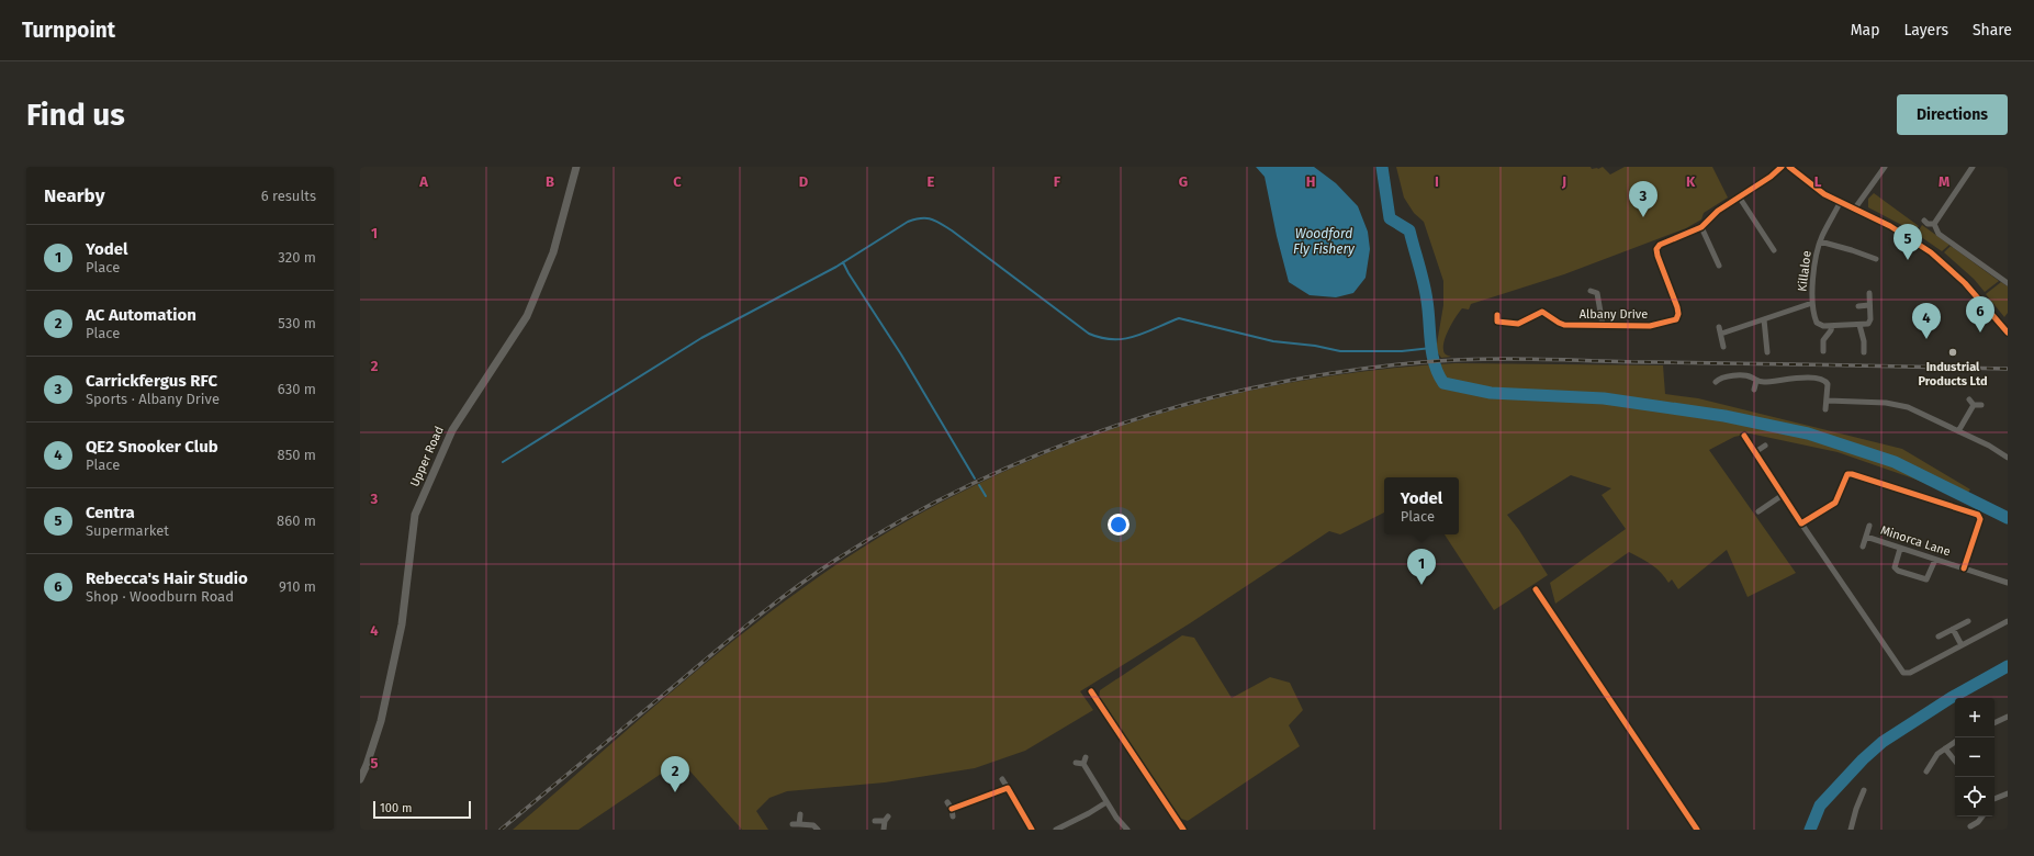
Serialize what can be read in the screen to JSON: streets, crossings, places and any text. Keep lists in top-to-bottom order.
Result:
{
  "streets": {
    "main road": ["Upper Road"],
    "street": ["Killaloe", "Albany Drive", "Minorca Lane"]
  },
  "water": ["Woodford Fly Fishery"],
  "places": ["Industrial Products Ltd"],
  "scale_bar": "100 m",
  "page": {
    "header": "Turnpoint",
    "nav": ["Map", "Layers", "Share"],
    "buttons": "Directions",
    "title": "Find us",
    "heading": ["Nearby", "6 results"],
    "pins": [
      "3",
      "5",
      "6",
      "4",
      "1",
      "2"
    ],
    "list": [
      {
        "mark": "1",
        "name": "Yodel",
        "note": "Place",
        "value": "320 m"
      },
      {
        "mark": "2",
        "name": "AC Automation",
        "note": "Place",
        "value": "530 m"
      },
      {
        "mark": "3",
        "name": "Carrickfergus RFC",
        "note": "Sports · Albany Drive",
        "value": "630 m"
      },
      {
        "mark": "4",
        "name": "QE2 Snooker Club",
        "note": "Place",
        "value": "850 m"
      },
      {
        "mark": "5",
        "name": "Centra",
        "note": "Supermarket",
        "value": "860 m"
      },
      {
        "mark": "6",
        "name": "Rebecca's Hair Studio",
        "note": "Shop · Woodburn Road",
        "value": "910 m"
      }
    ],
    "popup": ["Yodel", "Place"],
    "map_buttons": ["+", "−"],
    "scale": "100 m"
  },
  "grid": {
    "columns": [
      "A",
      "B",
      "C",
      "D",
      "E",
      "F",
      "G",
      "H",
      "I",
      "J",
      "K",
      "L",
      "M"
    ],
    "rows": [
      "1",
      "2",
      "3",
      "4",
      "5"
    ]
  }
}
